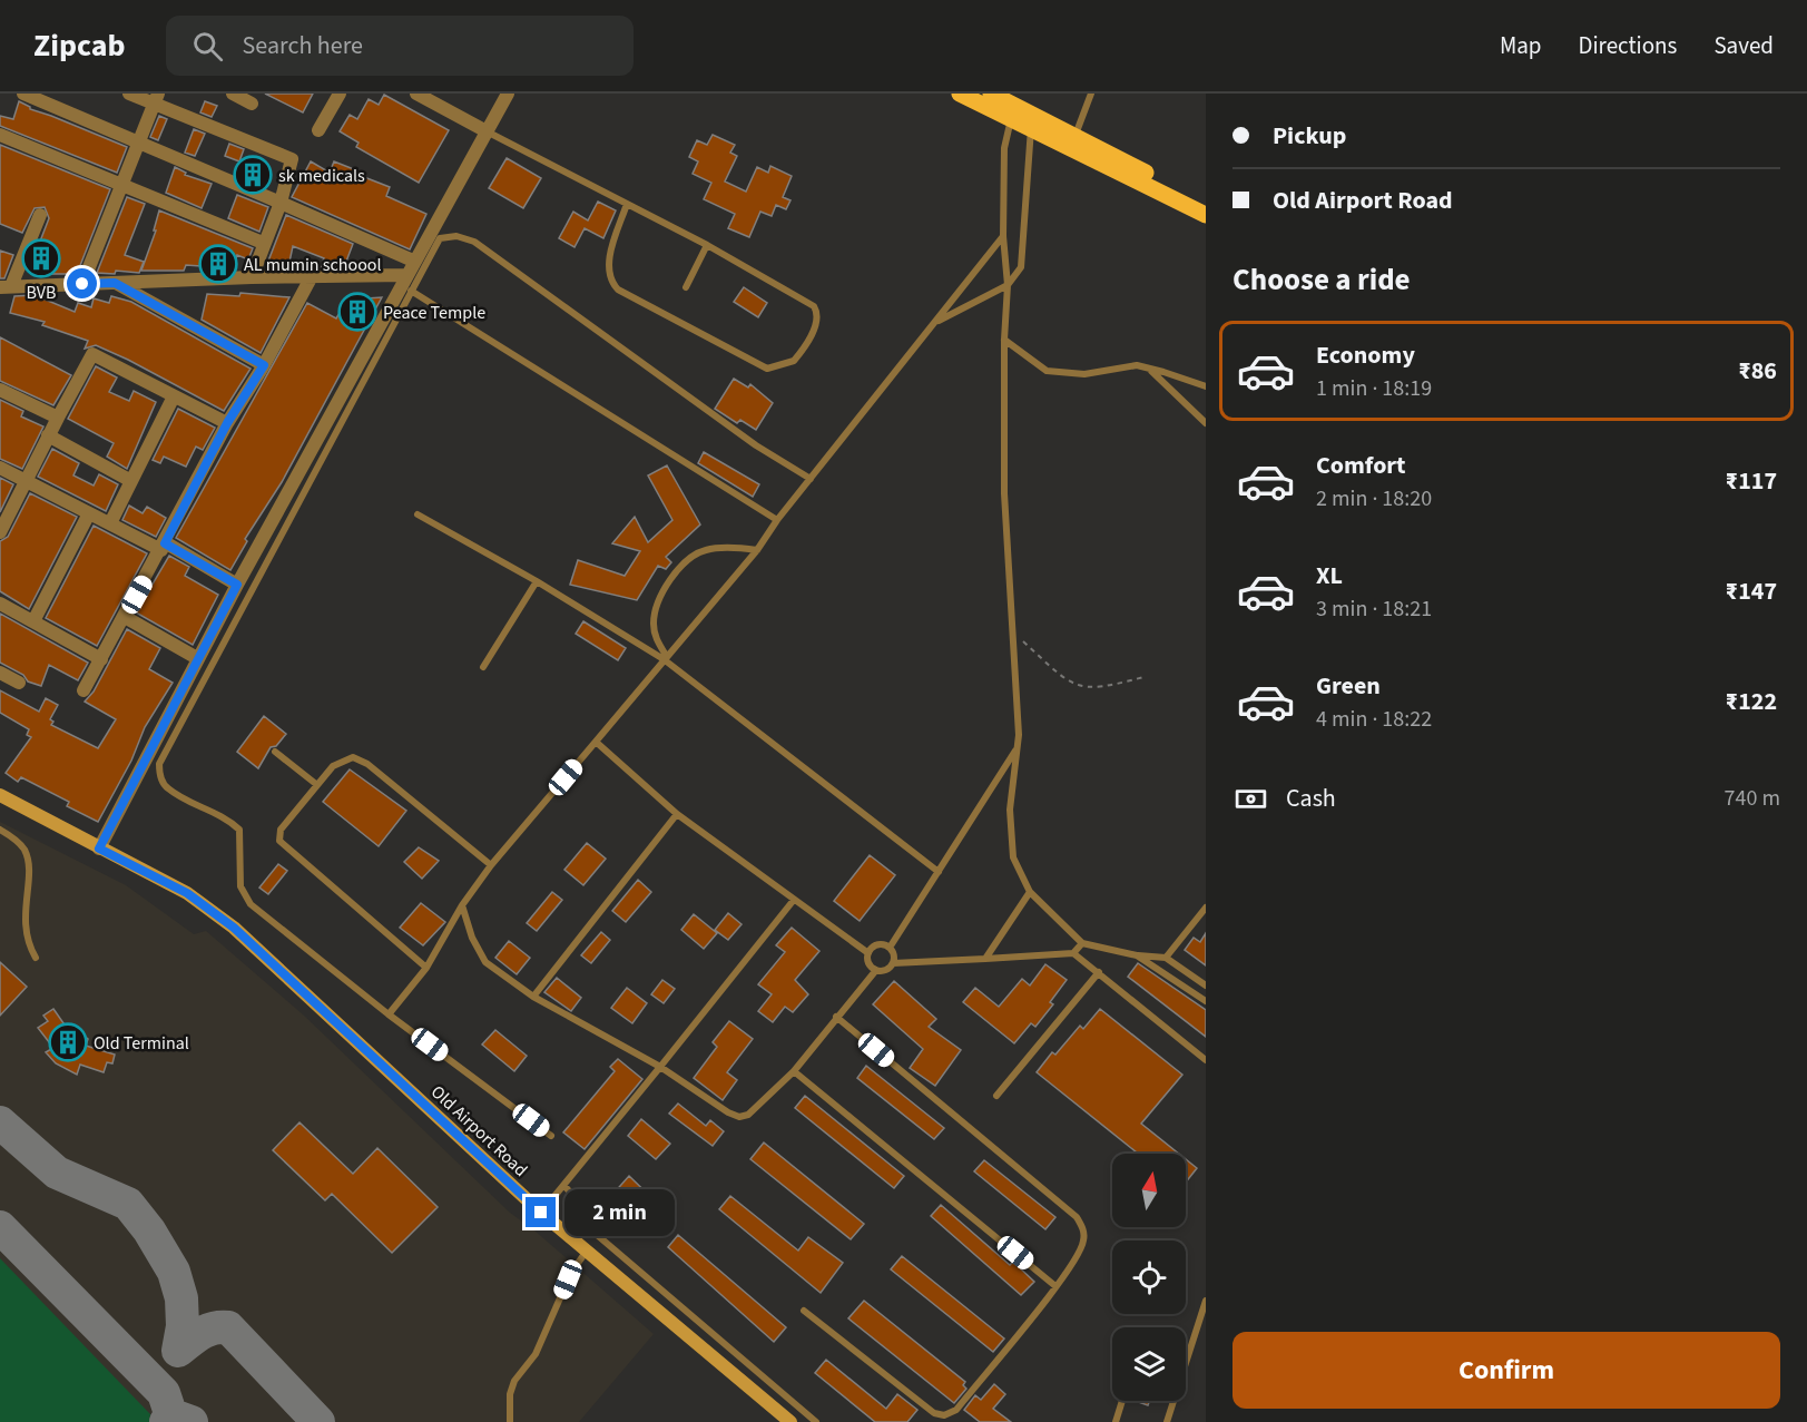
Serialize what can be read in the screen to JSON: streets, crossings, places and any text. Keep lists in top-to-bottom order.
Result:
{
  "streets": {
    "main road": ["Old Airport Road"]
  },
  "places": {
    "building": [
      "sk medicals",
      "BVB",
      "AL mumin schoool",
      "Peace Temple",
      "Old Terminal"
    ]
  },
  "north": "top",
  "page": {
    "header": "Zipcab",
    "search": "Search here",
    "nav": ["Map", "Directions", "Saved"],
    "banner": ["Pickup", "Old Airport Road"],
    "heading": "Choose a ride",
    "list": [
      {
        "name": "Economy",
        "note": "1 min · 18:19",
        "value": "₹86"
      },
      {
        "name": "Comfort",
        "note": "2 min · 18:20",
        "value": "₹117"
      },
      {
        "name": "XL",
        "note": "3 min · 18:21",
        "value": "₹147"
      },
      {
        "name": "Green",
        "note": "4 min · 18:22",
        "value": "₹122"
      }
    ],
    "pay": ["Cash", "740 m"],
    "bubble": "2 min",
    "buttons": "Confirm"
  }
}
